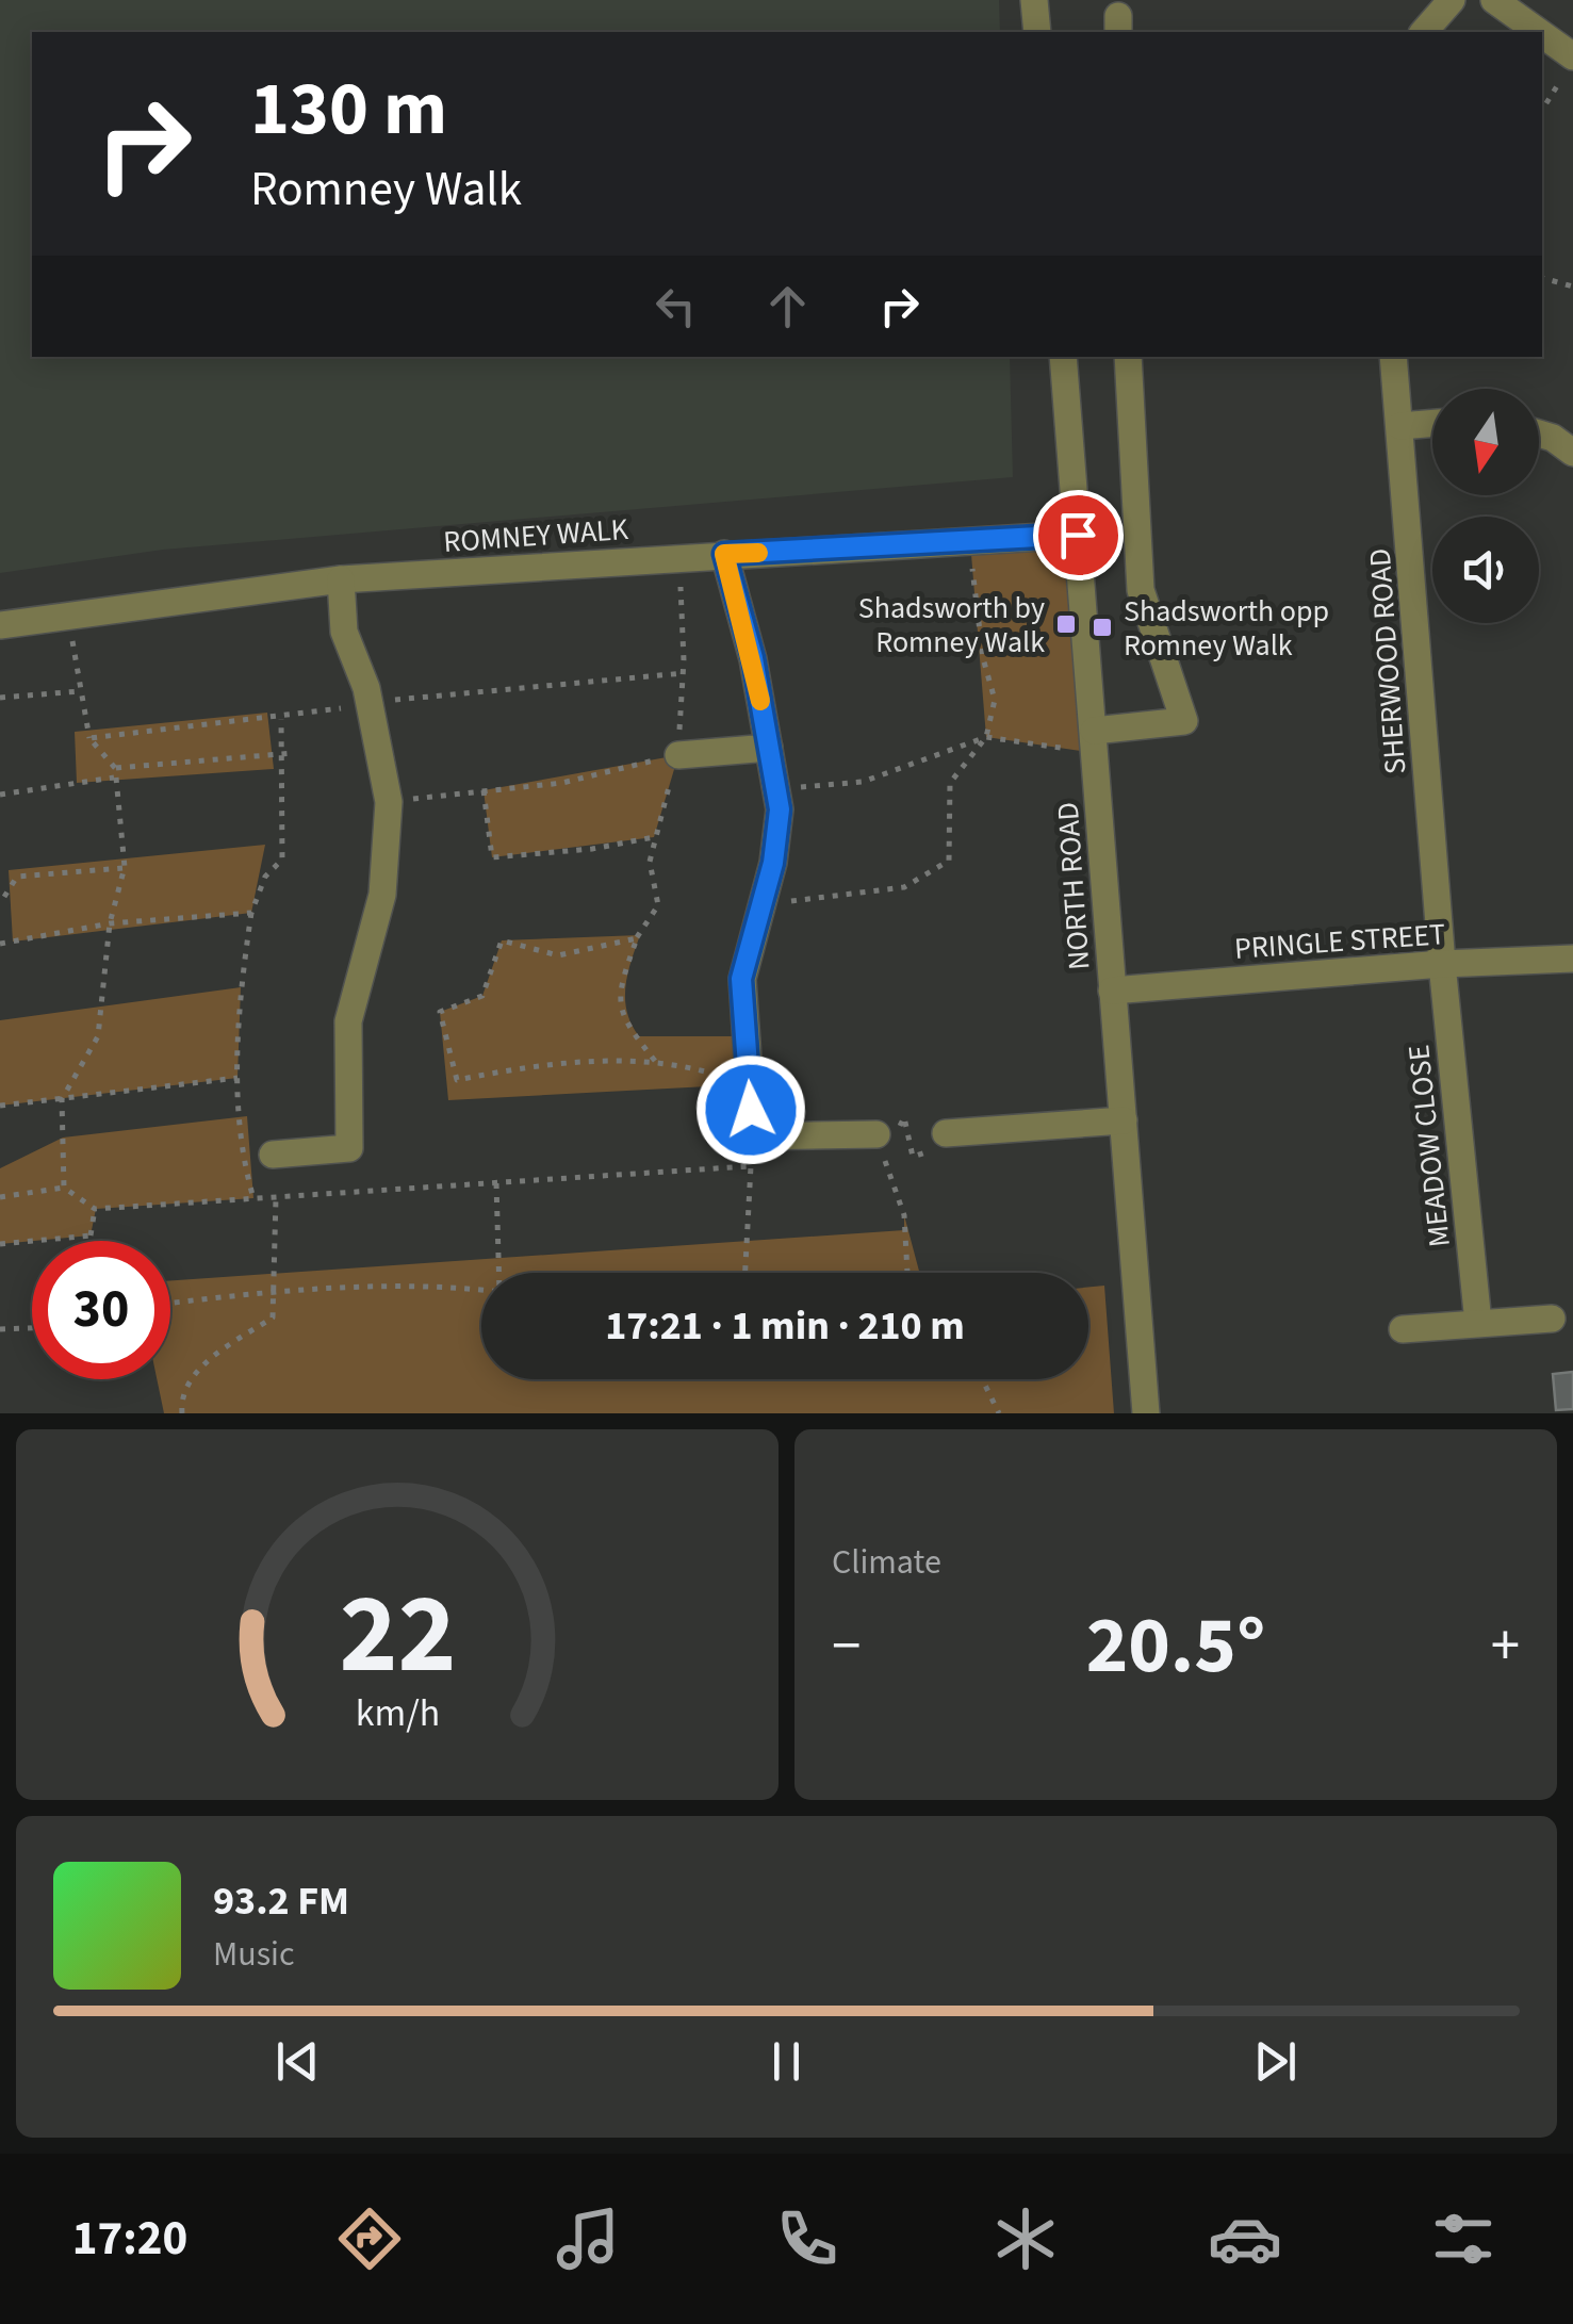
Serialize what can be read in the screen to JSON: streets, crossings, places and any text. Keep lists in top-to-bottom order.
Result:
{
  "streets": {
    "street": [
      "ROMNEY WALK",
      "SHERWOOD ROAD",
      "NORTH ROAD",
      "PRINGLE STREET",
      "MEADOW CLOSE"
    ]
  },
  "crossings": [
    ["ROMNEY WALK", "NORTH ROAD"],
    ["SHERWOOD ROAD", "PRINGLE STREET"],
    ["SHERWOOD ROAD", "MEADOW CLOSE"],
    ["NORTH ROAD", "PRINGLE STREET"],
    ["PRINGLE STREET", "MEADOW CLOSE"]
  ],
  "places": {
    "transit": ["Shadsworth by Romney Walk", "Shadsworth opp Romney Walk"]
  },
  "north": "bottom",
  "page": {
    "turn": ["130 m", "Romney Walk"],
    "limit": "30",
    "trip": "17:21 · 1 min · 210 m",
    "tile": "Climate",
    "heat": ["−", "20.5°", "+"],
    "song": ["93.2 FM", "Music"],
    "tabs": "17:20",
    "gauge": ["22", "km/h"]
  }
}
